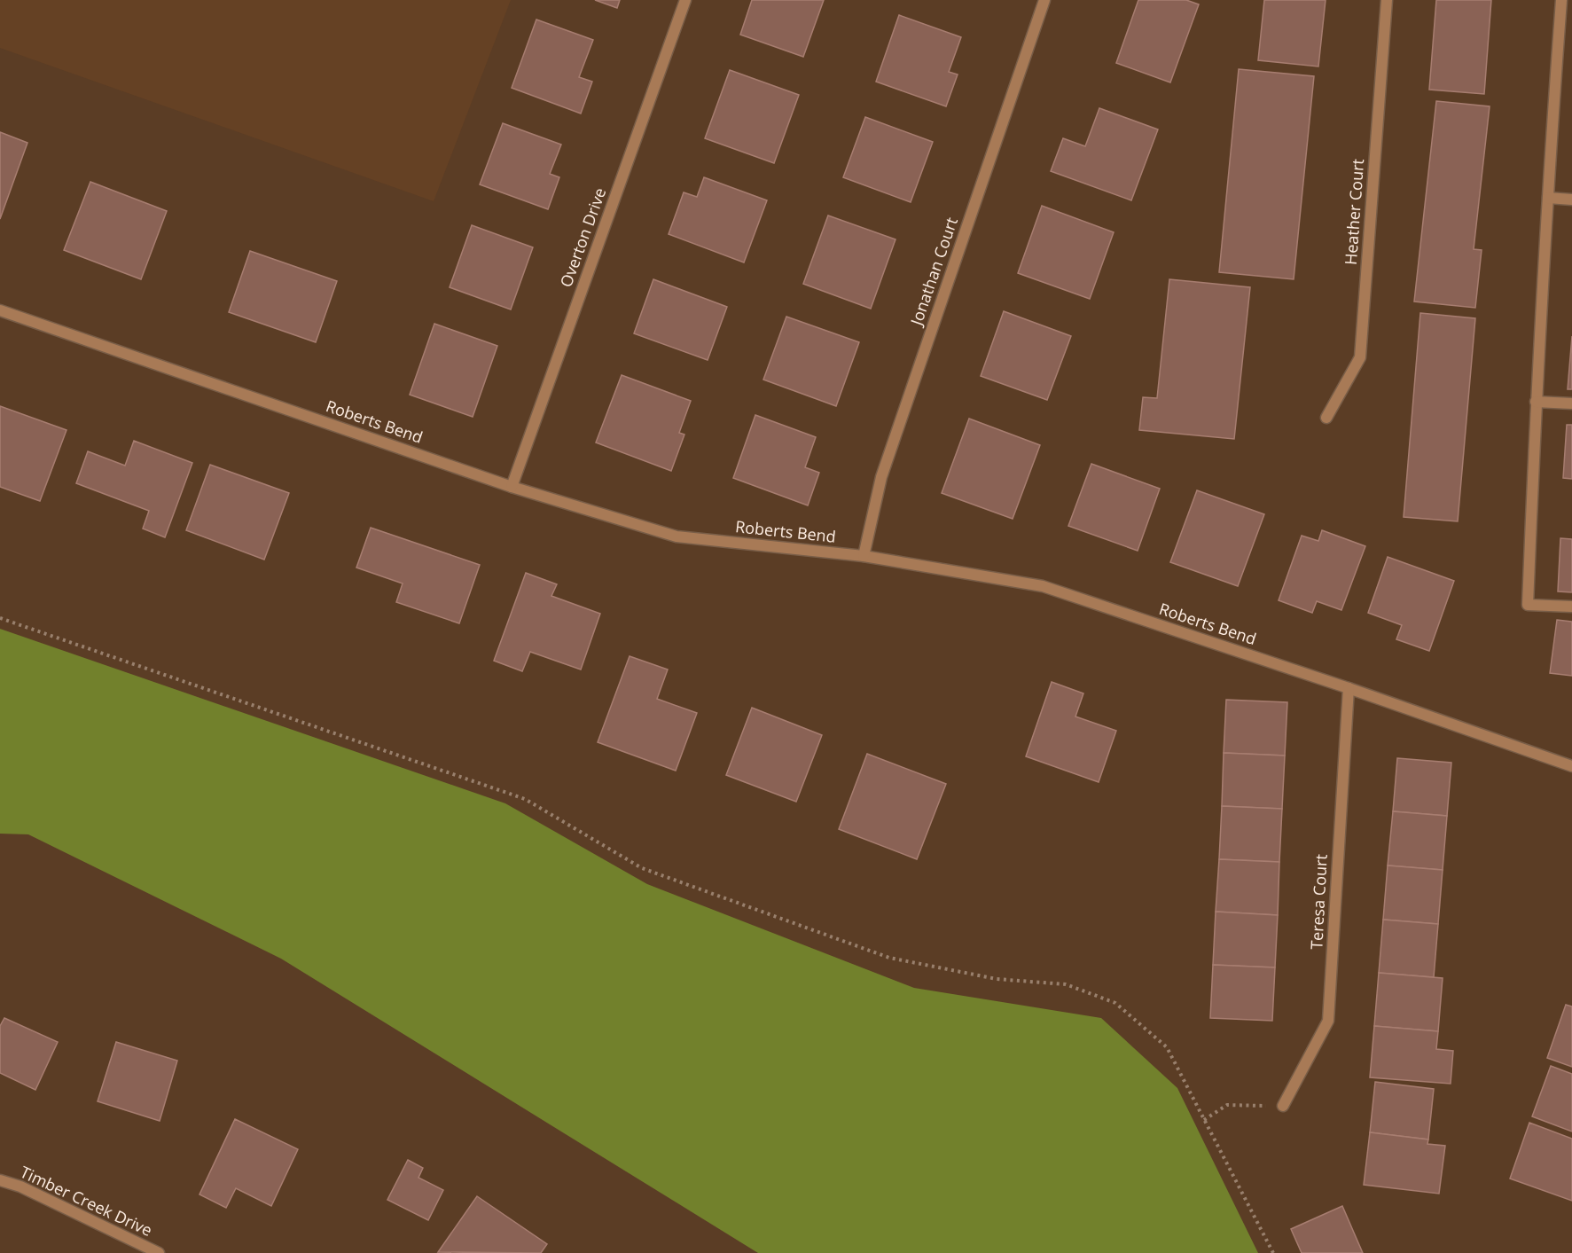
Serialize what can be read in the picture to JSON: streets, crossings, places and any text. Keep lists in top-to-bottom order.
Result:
{
  "streets": {
    "street": [
      "Heather Court",
      "Overton Drive",
      "Jonathan Court",
      "Roberts Bend",
      "Teresa Court",
      "Timber Creek Drive"
    ]
  },
  "crossings": [
    ["Overton Drive", "Roberts Bend"],
    ["Jonathan Court", "Roberts Bend"],
    ["Roberts Bend", "Teresa Court"]
  ]
}
